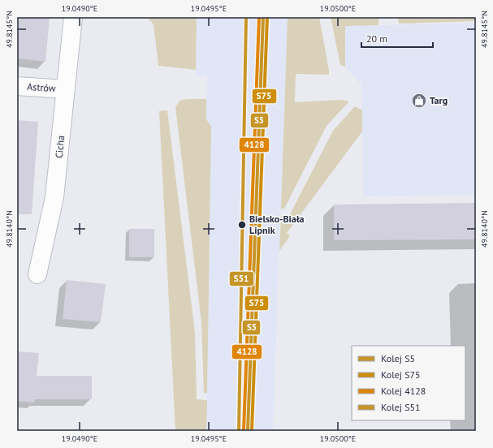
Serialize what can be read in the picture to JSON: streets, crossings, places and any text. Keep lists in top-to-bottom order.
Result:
{
  "streets": {
    "street": ["Astrów", "Cicha"]
  },
  "crossings": [
    ["Astrów", "Cicha"]
  ],
  "places": {
    "shop": ["Targ"],
    "other": ["Bielsko-Biała Lipnik"]
  },
  "lines": [
    "rail line S5",
    "rail line S75",
    "rail line 4128",
    "rail line S51"
  ],
  "legend": [
    "Kolej S5",
    "Kolej S75",
    "Kolej 4128",
    "Kolej S51"
  ],
  "scale_bar": "20 m",
  "coordinates": [
    "19.0490°E",
    "19.0495°E",
    "19.0500°E",
    "49.8145°N",
    "49.8140°N"
  ]
}
